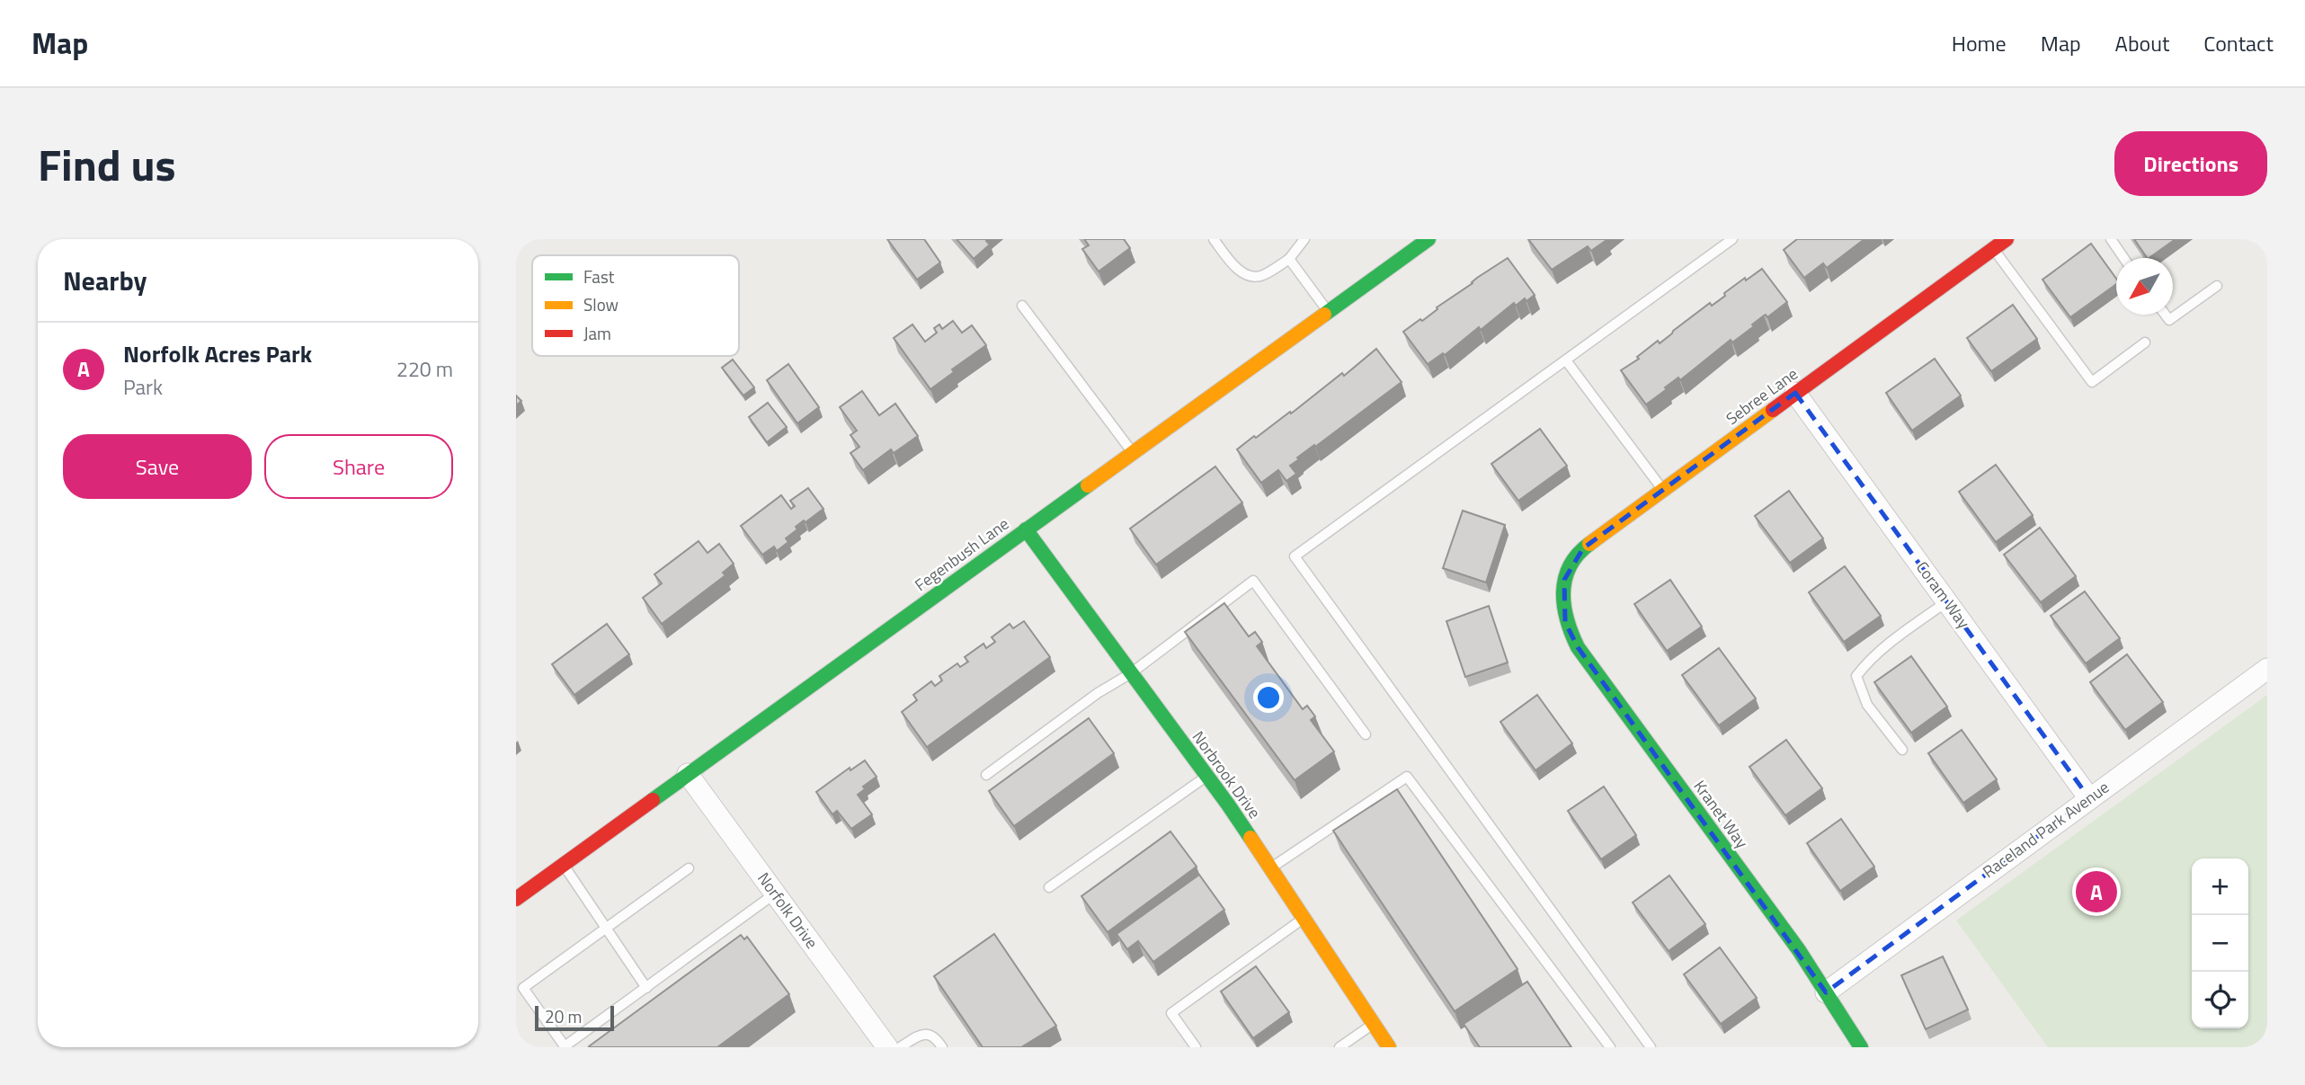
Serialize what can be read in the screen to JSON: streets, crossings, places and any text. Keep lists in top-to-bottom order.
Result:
{
  "streets": {
    "street": [
      "Sebree Lane",
      "Fegenbush Lane",
      "Coram Way",
      "Norbrook Drive",
      "Kranet Way",
      "Raceland Park Avenue",
      "Norfolk Drive"
    ]
  },
  "crossings": [
    ["Sebree Lane", "Coram Way"],
    ["Sebree Lane", "Kranet Way"],
    ["Fegenbush Lane", "Norbrook Drive"],
    ["Fegenbush Lane", "Norfolk Drive"],
    ["Coram Way", "Raceland Park Avenue"],
    ["Kranet Way", "Raceland Park Avenue"]
  ],
  "legend": ["Fast", "Slow", "Jam"],
  "scale_bar": "20 m",
  "north": "bottom left",
  "page": {
    "header": "Map",
    "nav": [
      "Home",
      "Map",
      "About",
      "Contact"
    ],
    "title": "Find us",
    "buttons": [
      "Directions",
      ["Save", "Share"]
    ],
    "heading": "Nearby",
    "list": [
      {
        "mark": "A",
        "name": "Norfolk Acres Park",
        "note": "Park",
        "value": "220 m"
      }
    ],
    "map_buttons": ["+", "−"],
    "pins": "A",
    "scale": "20 m"
  }
}
